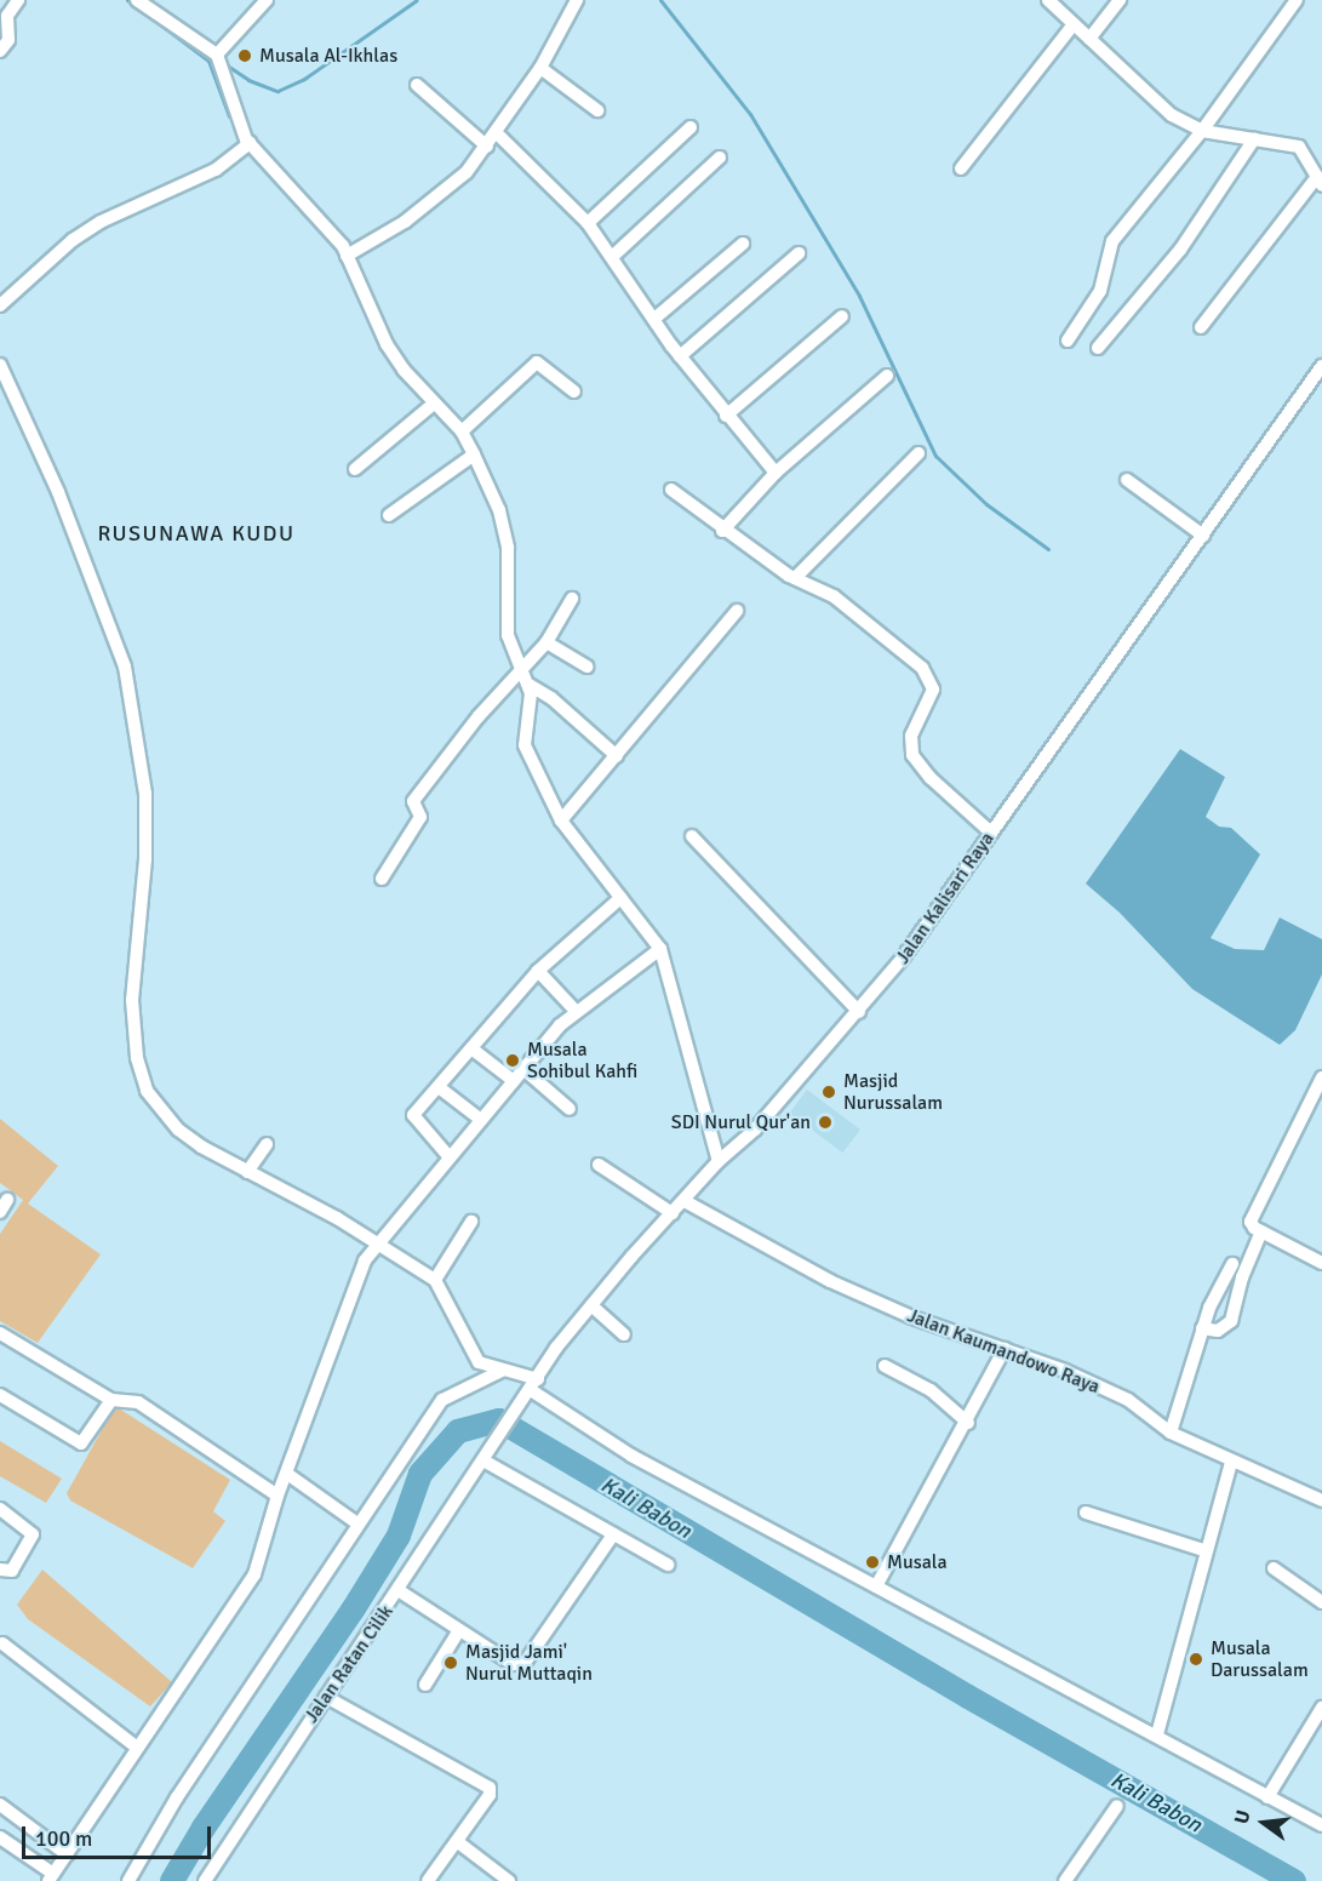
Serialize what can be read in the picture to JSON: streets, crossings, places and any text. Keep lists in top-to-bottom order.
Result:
{
  "streets": {
    "street": ["Jalan Kalisari Raya", "Jalan Kaumandowo Raya", "Jalan Ratan Cilik"]
  },
  "crossings": [
    ["Jalan Kalisari Raya", "Jalan Kaumandowo Raya"],
    ["Jalan Kalisari Raya", "Jalan Ratan Cilik"]
  ],
  "districts": ["RUSUNAWA KUDU"],
  "water": ["Kali Babon"],
  "places": [
    "Musala Al-Ikhlas",
    "Musala Sohibul Kahfi",
    "Masjid Nurussalam",
    "SDI Nurul Qur'an",
    "Musala",
    "Musala Darussalam",
    "Masjid Jami' Nurul Muttaqin"
  ],
  "scale_bar": "100 m",
  "north": "left"
}
